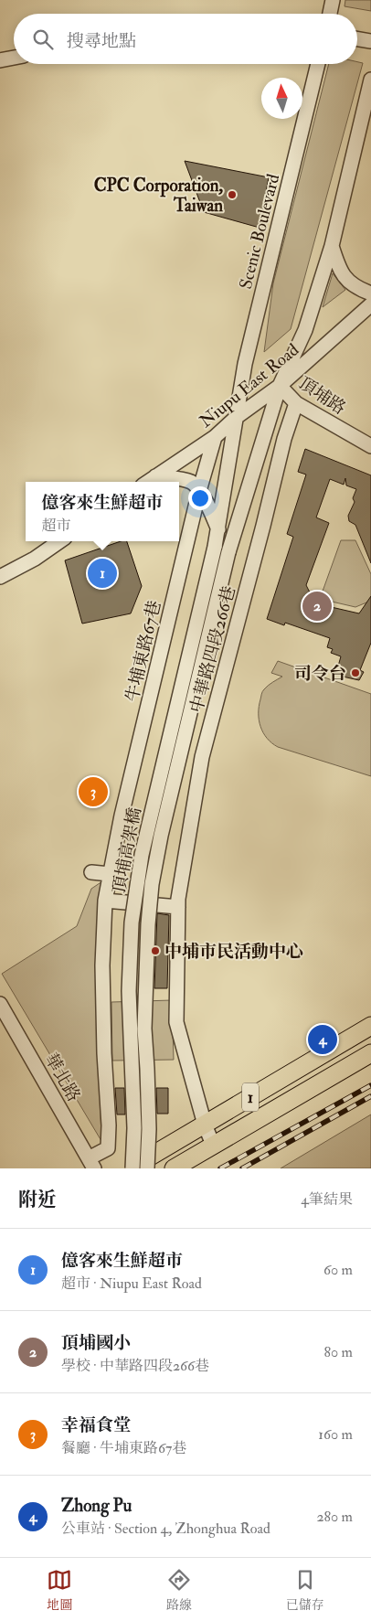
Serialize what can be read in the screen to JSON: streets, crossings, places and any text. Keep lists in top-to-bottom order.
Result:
{
  "streets": {
    "main road": ["1"],
    "street": [
      "Scenic Boulevard",
      "Niupu East Road",
      "頂埔路",
      "中華路四段266巷",
      "牛埔東路67巷",
      "頂埔高架橋",
      "華北路"
    ]
  },
  "crossings": [
    ["Scenic Boulevard", "Niupu East Road"],
    ["Scenic Boulevard", "頂埔高架橋"],
    ["Niupu East Road", "頂埔路"],
    ["Niupu East Road", "牛埔東路67巷"],
    ["Niupu East Road", "頂埔高架橋"],
    ["頂埔路", "中華路四段266巷"],
    ["頂埔路", "頂埔高架橋"],
    ["中華路四段266巷", "1"],
    ["頂埔高架橋", "1"]
  ],
  "places": ["CPC Corporation, Taiwan", "司令台", "中埔市民活動中心"],
  "north": "top",
  "page": {
    "search": "搜尋地點",
    "popup": ["億客來生鮮超市", "超市"],
    "pins": [
      "1",
      "2",
      "3",
      "4"
    ],
    "heading": ["附近", "4筆結果"],
    "list": [
      {
        "mark": "1",
        "name": "億客來生鮮超市",
        "note": "超市 · Niupu East Road",
        "value": "60 m"
      },
      {
        "mark": "2",
        "name": "頂埔國小",
        "note": "學校 · 中華路四段266巷",
        "value": "80 m"
      },
      {
        "mark": "3",
        "name": "幸福食堂",
        "note": "餐廳 · 牛埔東路67巷",
        "value": "160 m"
      },
      {
        "mark": "4",
        "name": "Zhong Pu",
        "note": "公車站 · Section 4, Zhonghua Road",
        "value": "280 m"
      }
    ],
    "nav": ["地圖", "路線", "已儲存"]
  }
}
